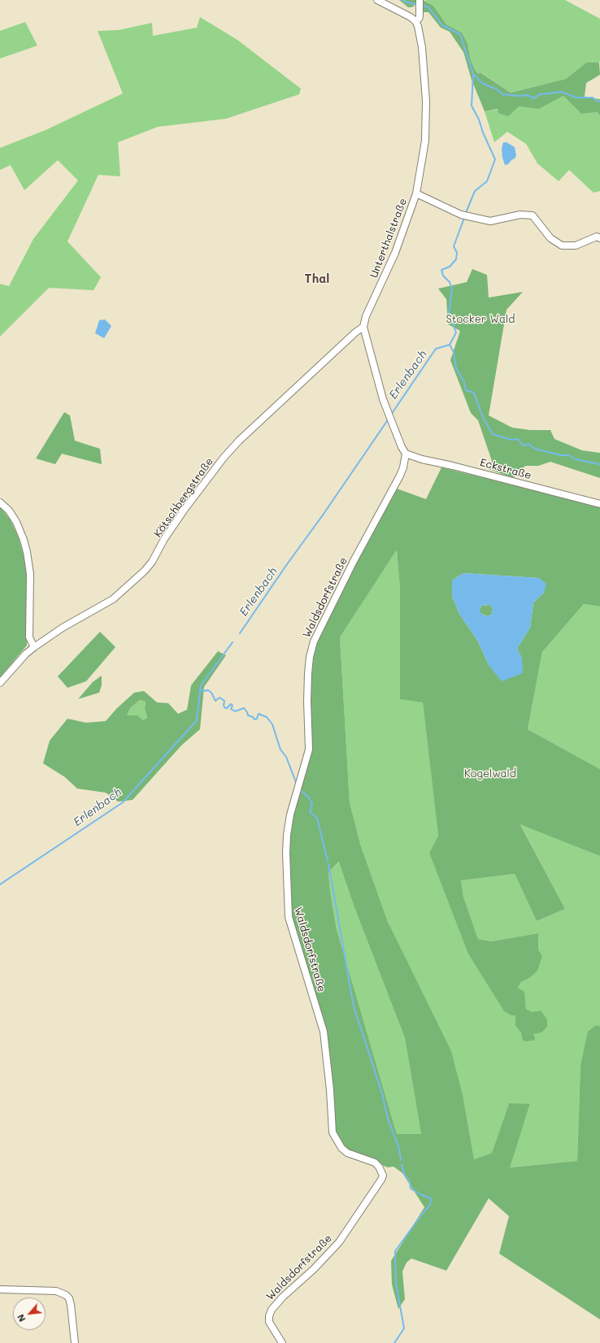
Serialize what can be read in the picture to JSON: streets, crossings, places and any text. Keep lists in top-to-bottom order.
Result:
{
  "streets": {
    "street": [
      "Unterthalstraße",
      "Eckstraße",
      "Kötschbergstraße",
      "Waldsdorfstraße"
    ]
  },
  "crossings": [
    ["Unterthalstraße", "Kötschbergstraße"],
    ["Eckstraße", "Waldsdorfstraße"]
  ],
  "districts": ["Thal"],
  "water": ["Erlenbach"],
  "parks": ["Stocker Wald", "Kogelwald"],
  "north": "bottom left"
}
